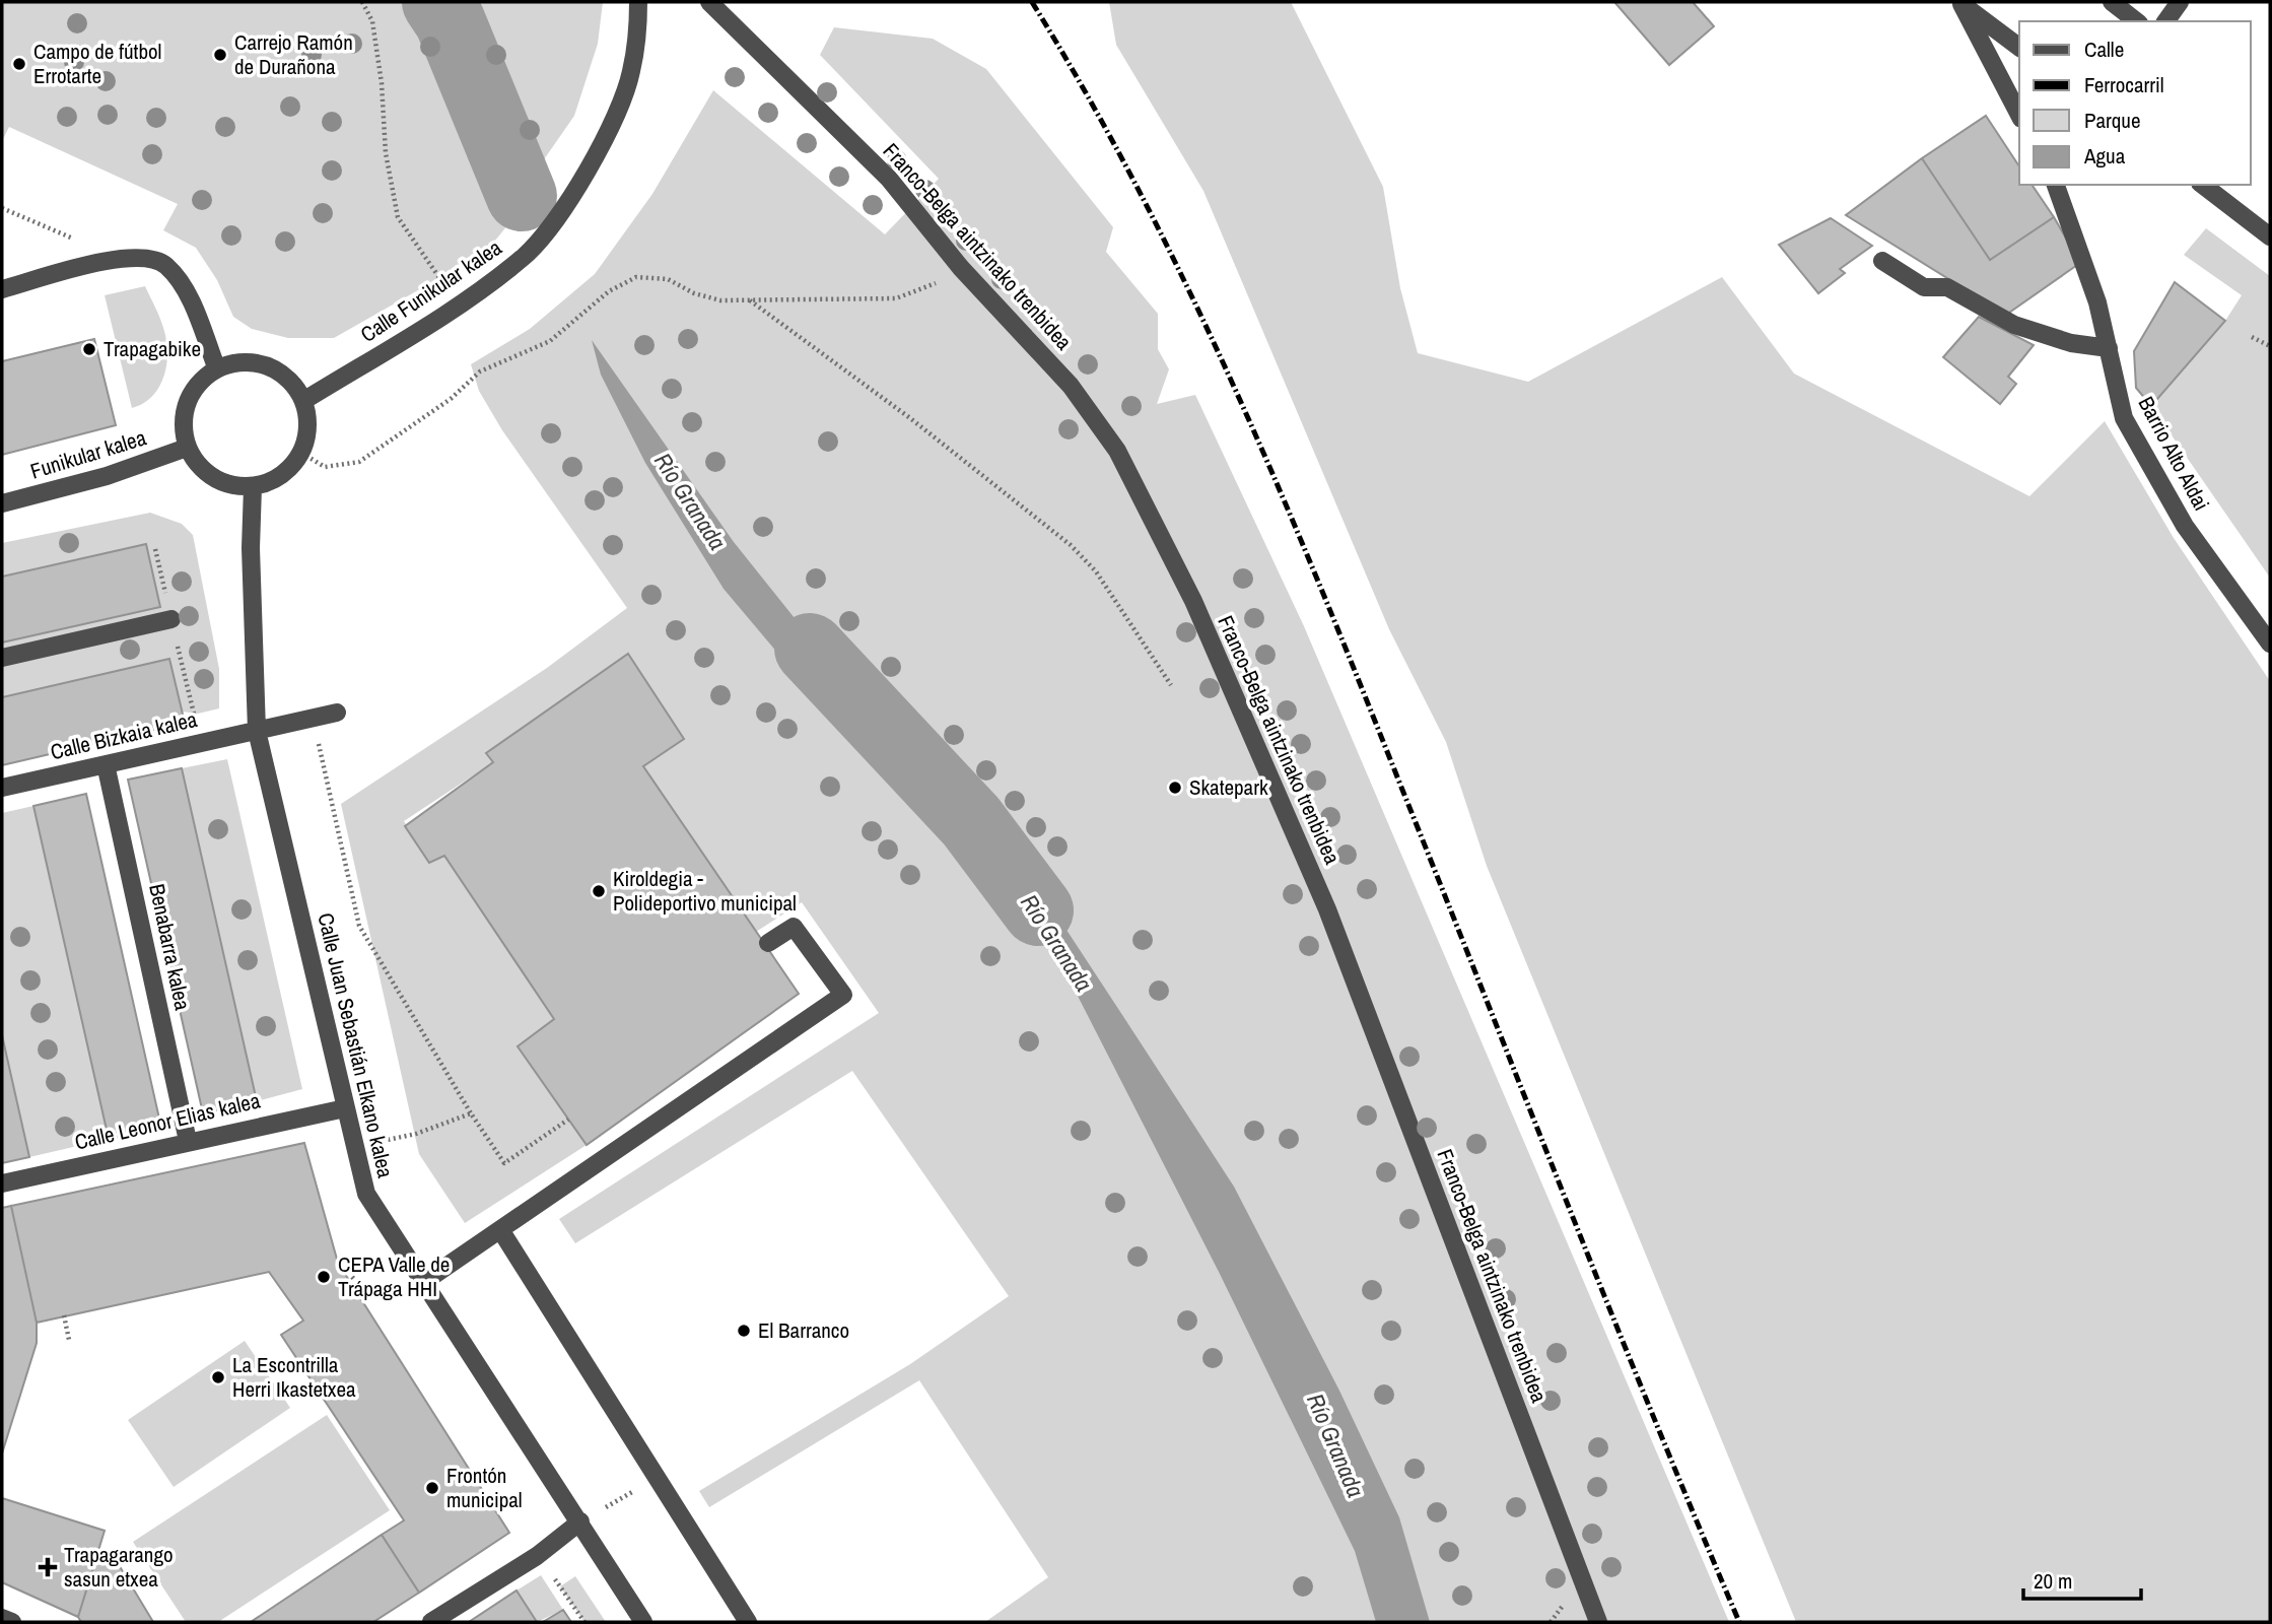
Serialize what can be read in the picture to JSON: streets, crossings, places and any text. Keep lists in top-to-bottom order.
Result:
{
  "streets": {
    "street": [
      "Franco-Belga aintzinako trenbidea",
      "Calle Funikular kalea",
      "Barrio Alto Aldai",
      "Funikular kalea",
      "Calle Bizkaia kalea",
      "Benabarra kalea",
      "Calle Juan Sebastián Elkano kalea",
      "Calle Leonor Elias kalea"
    ]
  },
  "crossings": [
    ["Calle Funikular kalea", "Funikular kalea"],
    ["Calle Funikular kalea", "Calle Juan Sebastián Elkano kalea"],
    ["Funikular kalea", "Calle Juan Sebastián Elkano kalea"],
    ["Calle Bizkaia kalea", "Benabarra kalea"],
    ["Calle Bizkaia kalea", "Calle Juan Sebastián Elkano kalea"],
    ["Benabarra kalea", "Calle Leonor Elias kalea"],
    ["Calle Juan Sebastián Elkano kalea", "Calle Leonor Elias kalea"]
  ],
  "water": ["Río Granada"],
  "places": {
    "other": [
      "Carrejo Ramón de Durañona",
      "Campo de fútbol Errotarte",
      "Trapagabike",
      "Skatepark",
      "Kiroldegia - Polideportivo municipal",
      "CEPA Valle de Trápaga HHI",
      "El Barranco",
      "La Escontrilla Herri Ikastetxea",
      "Frontón municipal"
    ],
    "health": ["Trapagarango sasun etxea"]
  },
  "legend": [
    "Calle",
    "Ferrocarril",
    "Parque",
    "Agua"
  ],
  "scale_bar": "20 m"
}
